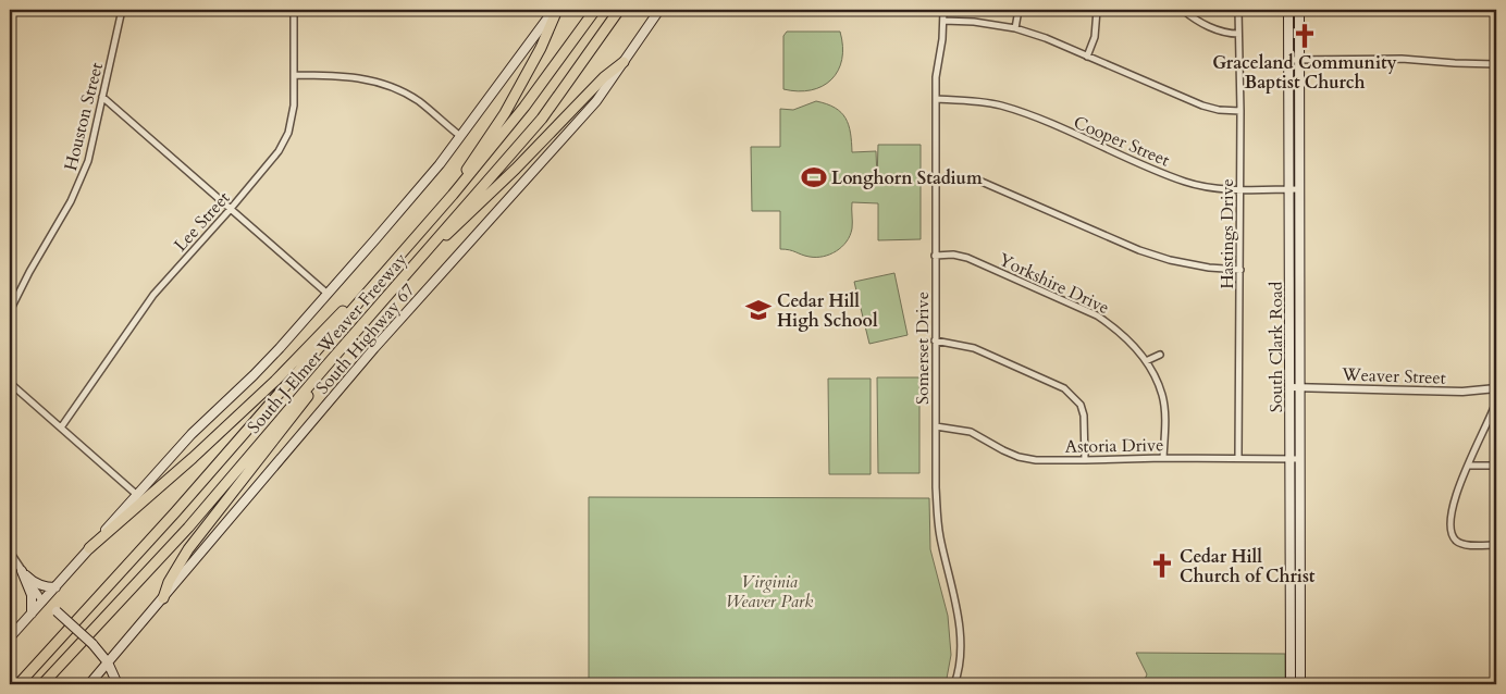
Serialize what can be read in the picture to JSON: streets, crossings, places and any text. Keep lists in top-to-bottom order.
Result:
{
  "streets": {
    "highway": ["South J Elmer Weaver Freeway"],
    "main road": ["South Highway 67", "South Clark Road"],
    "street": [
      "Houston Street",
      "Cooper Street",
      "Lee Street",
      "Hastings Drive",
      "Yorkshire Drive",
      "Somerset Drive",
      "Weaver Street",
      "Astoria Drive"
    ]
  },
  "crossings": [
    ["Cooper Street", "Hastings Drive"],
    ["Cooper Street", "South Clark Road"],
    ["Cooper Street", "Somerset Drive"],
    ["Hastings Drive", "Astoria Drive"],
    ["Yorkshire Drive", "Somerset Drive"],
    ["Yorkshire Drive", "Astoria Drive"],
    ["South Clark Road", "Weaver Street"],
    ["South Clark Road", "Astoria Drive"],
    ["Somerset Drive", "Astoria Drive"]
  ],
  "parks": ["Virginia Weaver Park"],
  "places": {
    "church": ["Graceland Community Baptist Church", "Cedar Hill Church of Christ"],
    "sports": ["Longhorn Stadium"],
    "school or university": ["Cedar Hill High School"]
  }
}
